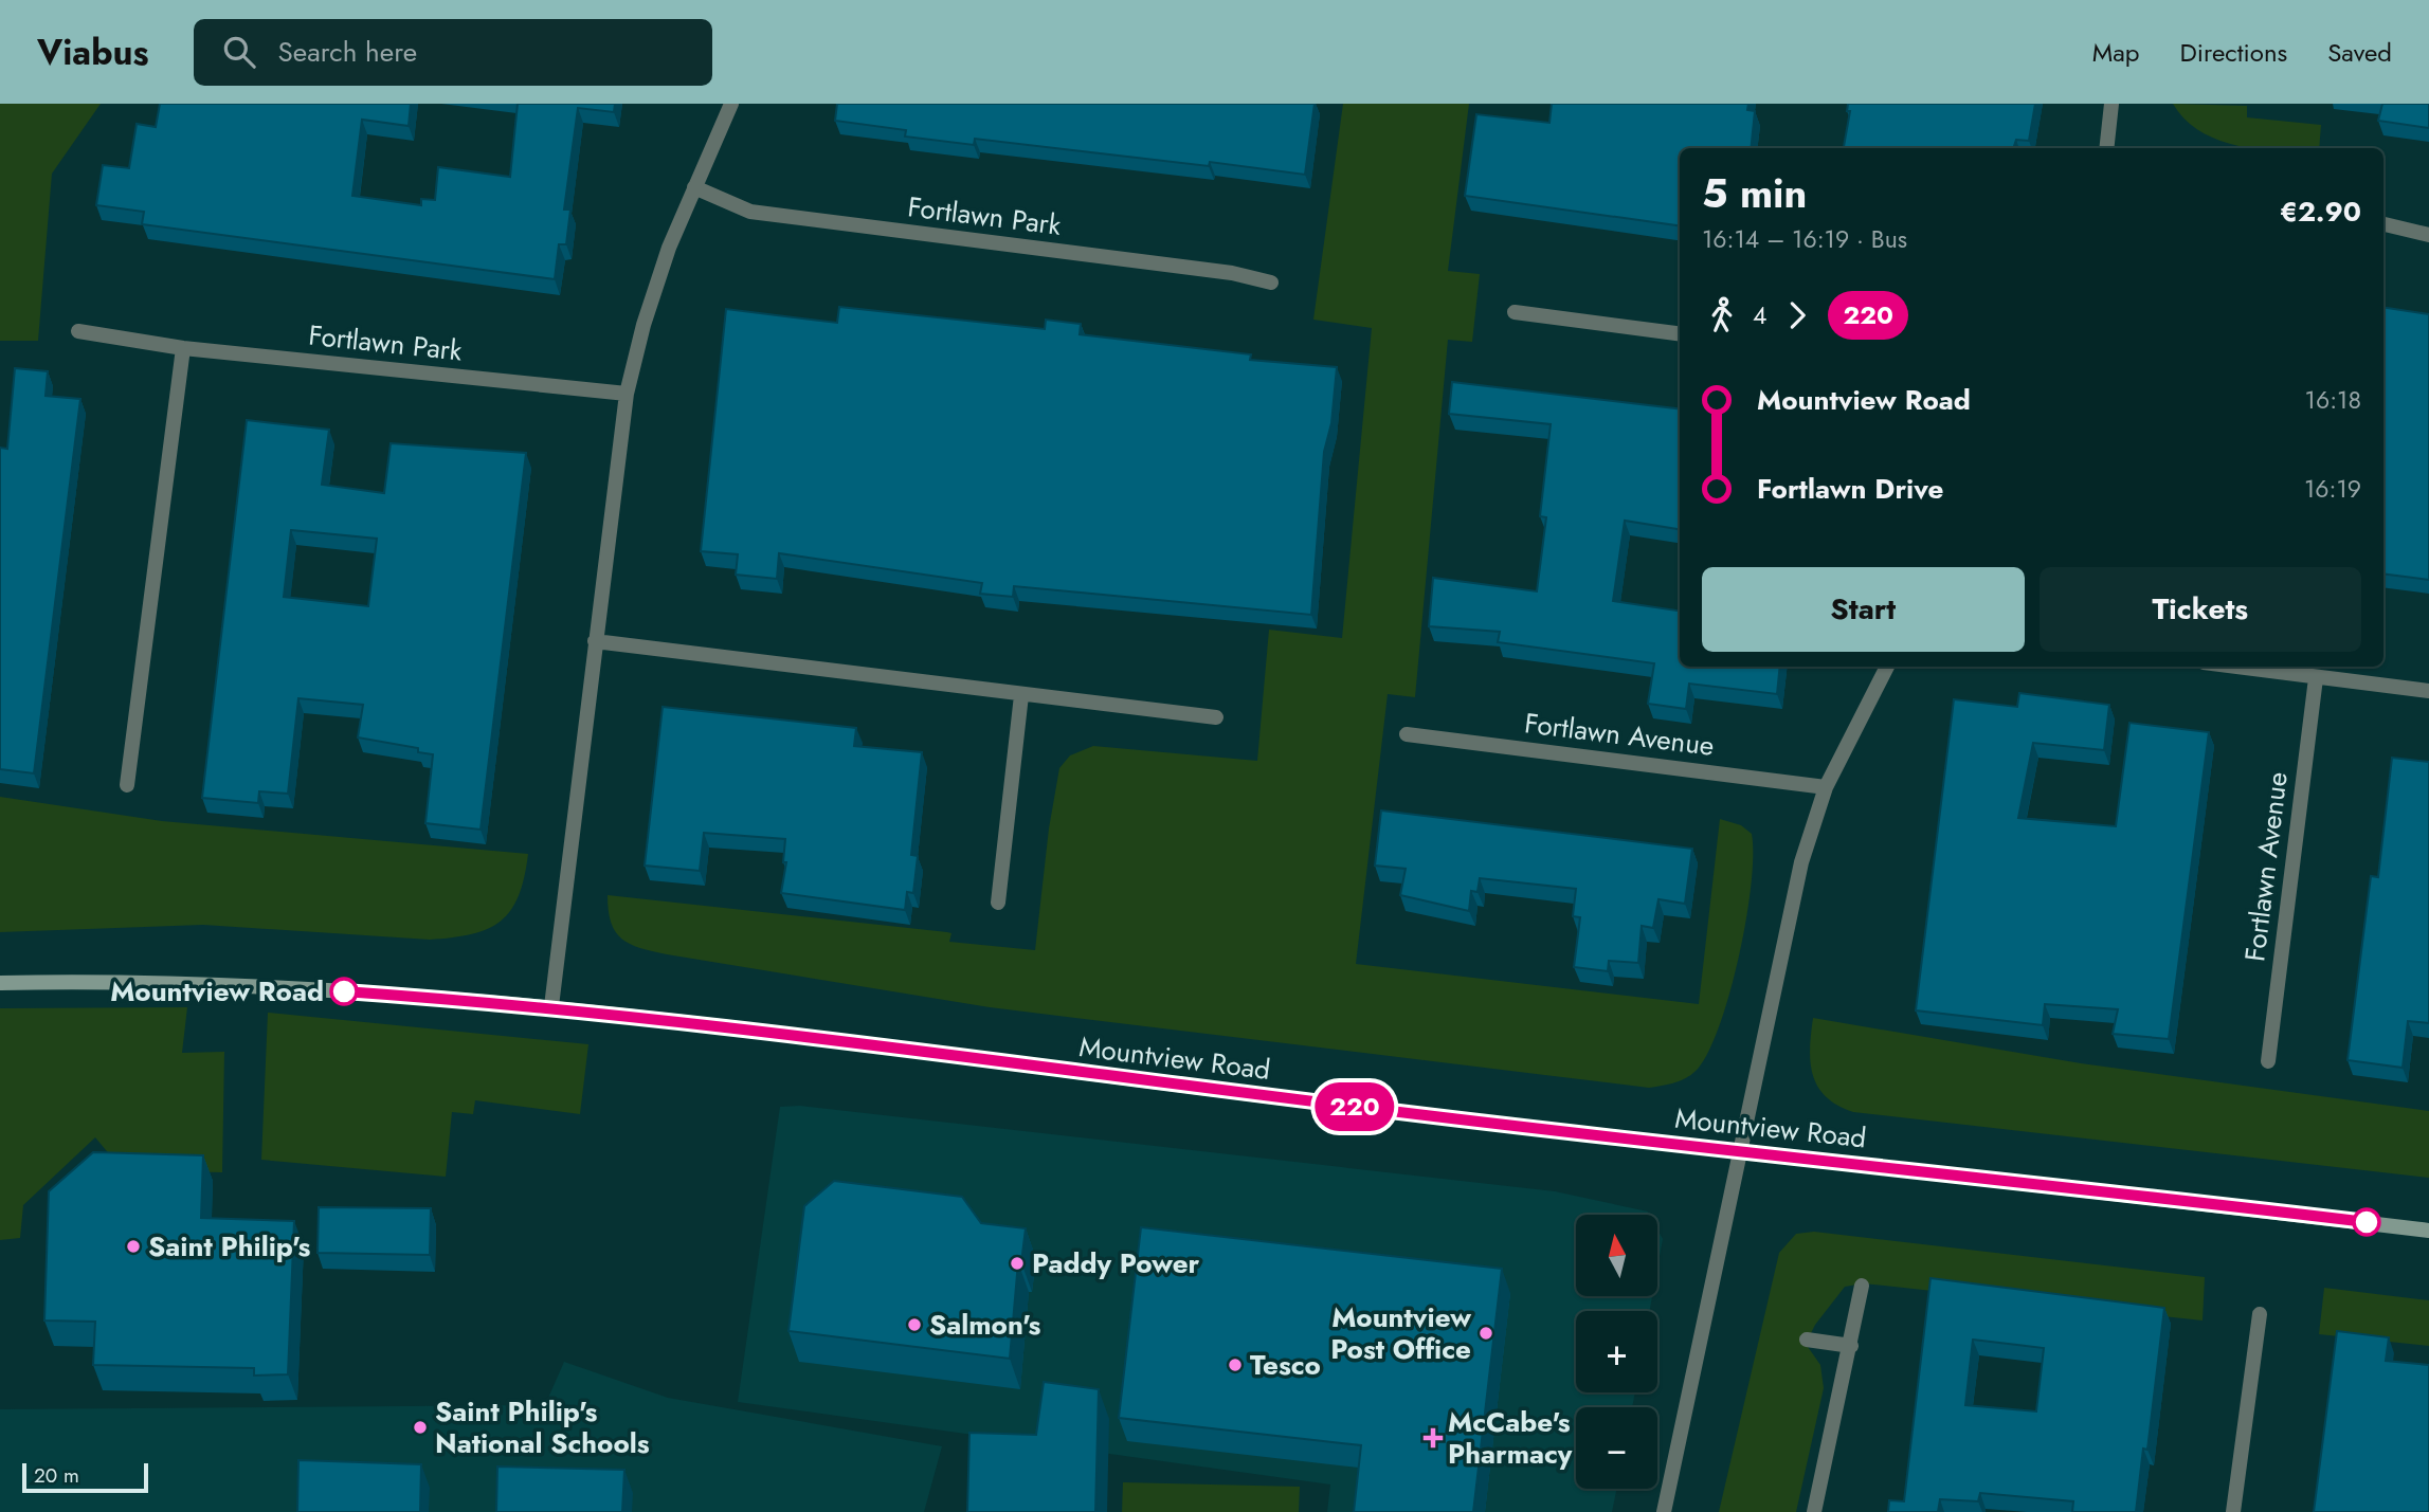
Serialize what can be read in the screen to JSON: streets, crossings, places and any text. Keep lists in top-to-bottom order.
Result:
{
  "streets": {
    "street": ["Fortlawn Park", "Fortlawn Avenue", "Mountview Road"]
  },
  "places": {
    "other": [
      "Mountview Road",
      "Saint Philip's",
      "Paddy Power",
      "Salmon's",
      "Mountview Post Office",
      "Tesco",
      "Saint Philip's National Schools"
    ],
    "health": ["McCabe's Pharmacy"]
  },
  "lines": ["bus line 220"],
  "scale_bar": "20 m",
  "north": "top",
  "page": {
    "header": "Viabus",
    "search": "Search here",
    "nav": ["Map", "Directions", "Saved"],
    "on_map": "220",
    "heading": ["5 min", "16:14 – 16:19 · Bus", "€2.90"],
    "legs": ["4", "220"],
    "list": [
      {
        "name": "Mountview Road",
        "value": "16:18"
      },
      {
        "name": "Fortlawn Drive",
        "value": "16:19"
      }
    ],
    "buttons": ["Start", "Tickets"],
    "map_buttons": ["+", "−"],
    "scale": "20 m"
  }
}
